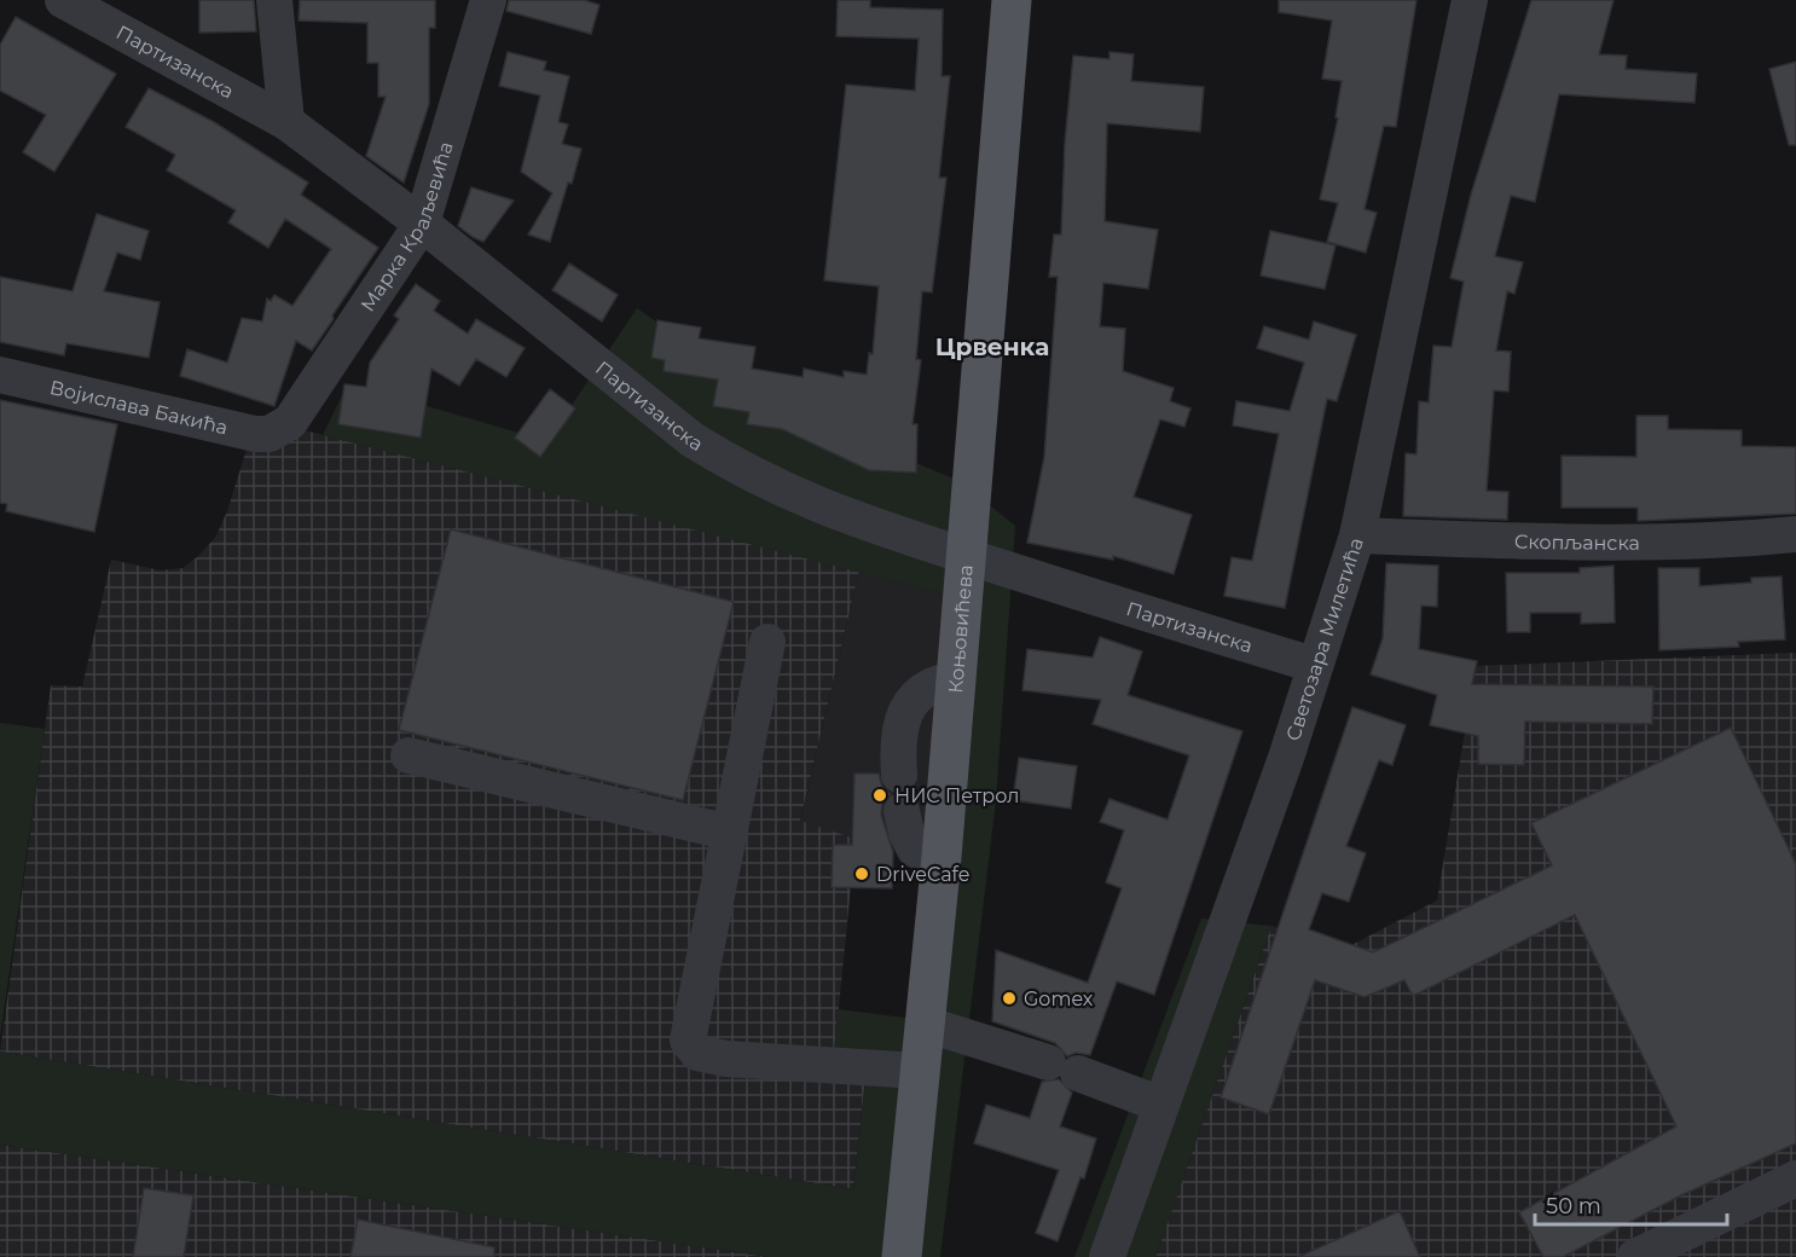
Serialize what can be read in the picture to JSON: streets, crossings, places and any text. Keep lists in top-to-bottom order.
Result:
{
  "streets": {
    "main road": ["Коњовићева"],
    "street": [
      "Партизанска",
      "Марка Краљевића",
      "Војислава Бакића",
      "Скопљанска",
      "Светозара Милетића"
    ]
  },
  "crossings": [
    ["Партизанска", "Марка Краљевића"],
    ["Партизанска", "Коњовићева"],
    ["Партизанска", "Светозара Милетића"],
    ["Марка Краљевића", "Војислава Бакића"],
    ["Скопљанска", "Светозара Милетића"]
  ],
  "districts": ["Црвенка"],
  "places": ["НИС Петрол", "DriveCafe", "Gomex"],
  "scale_bar": "50 m"
}
